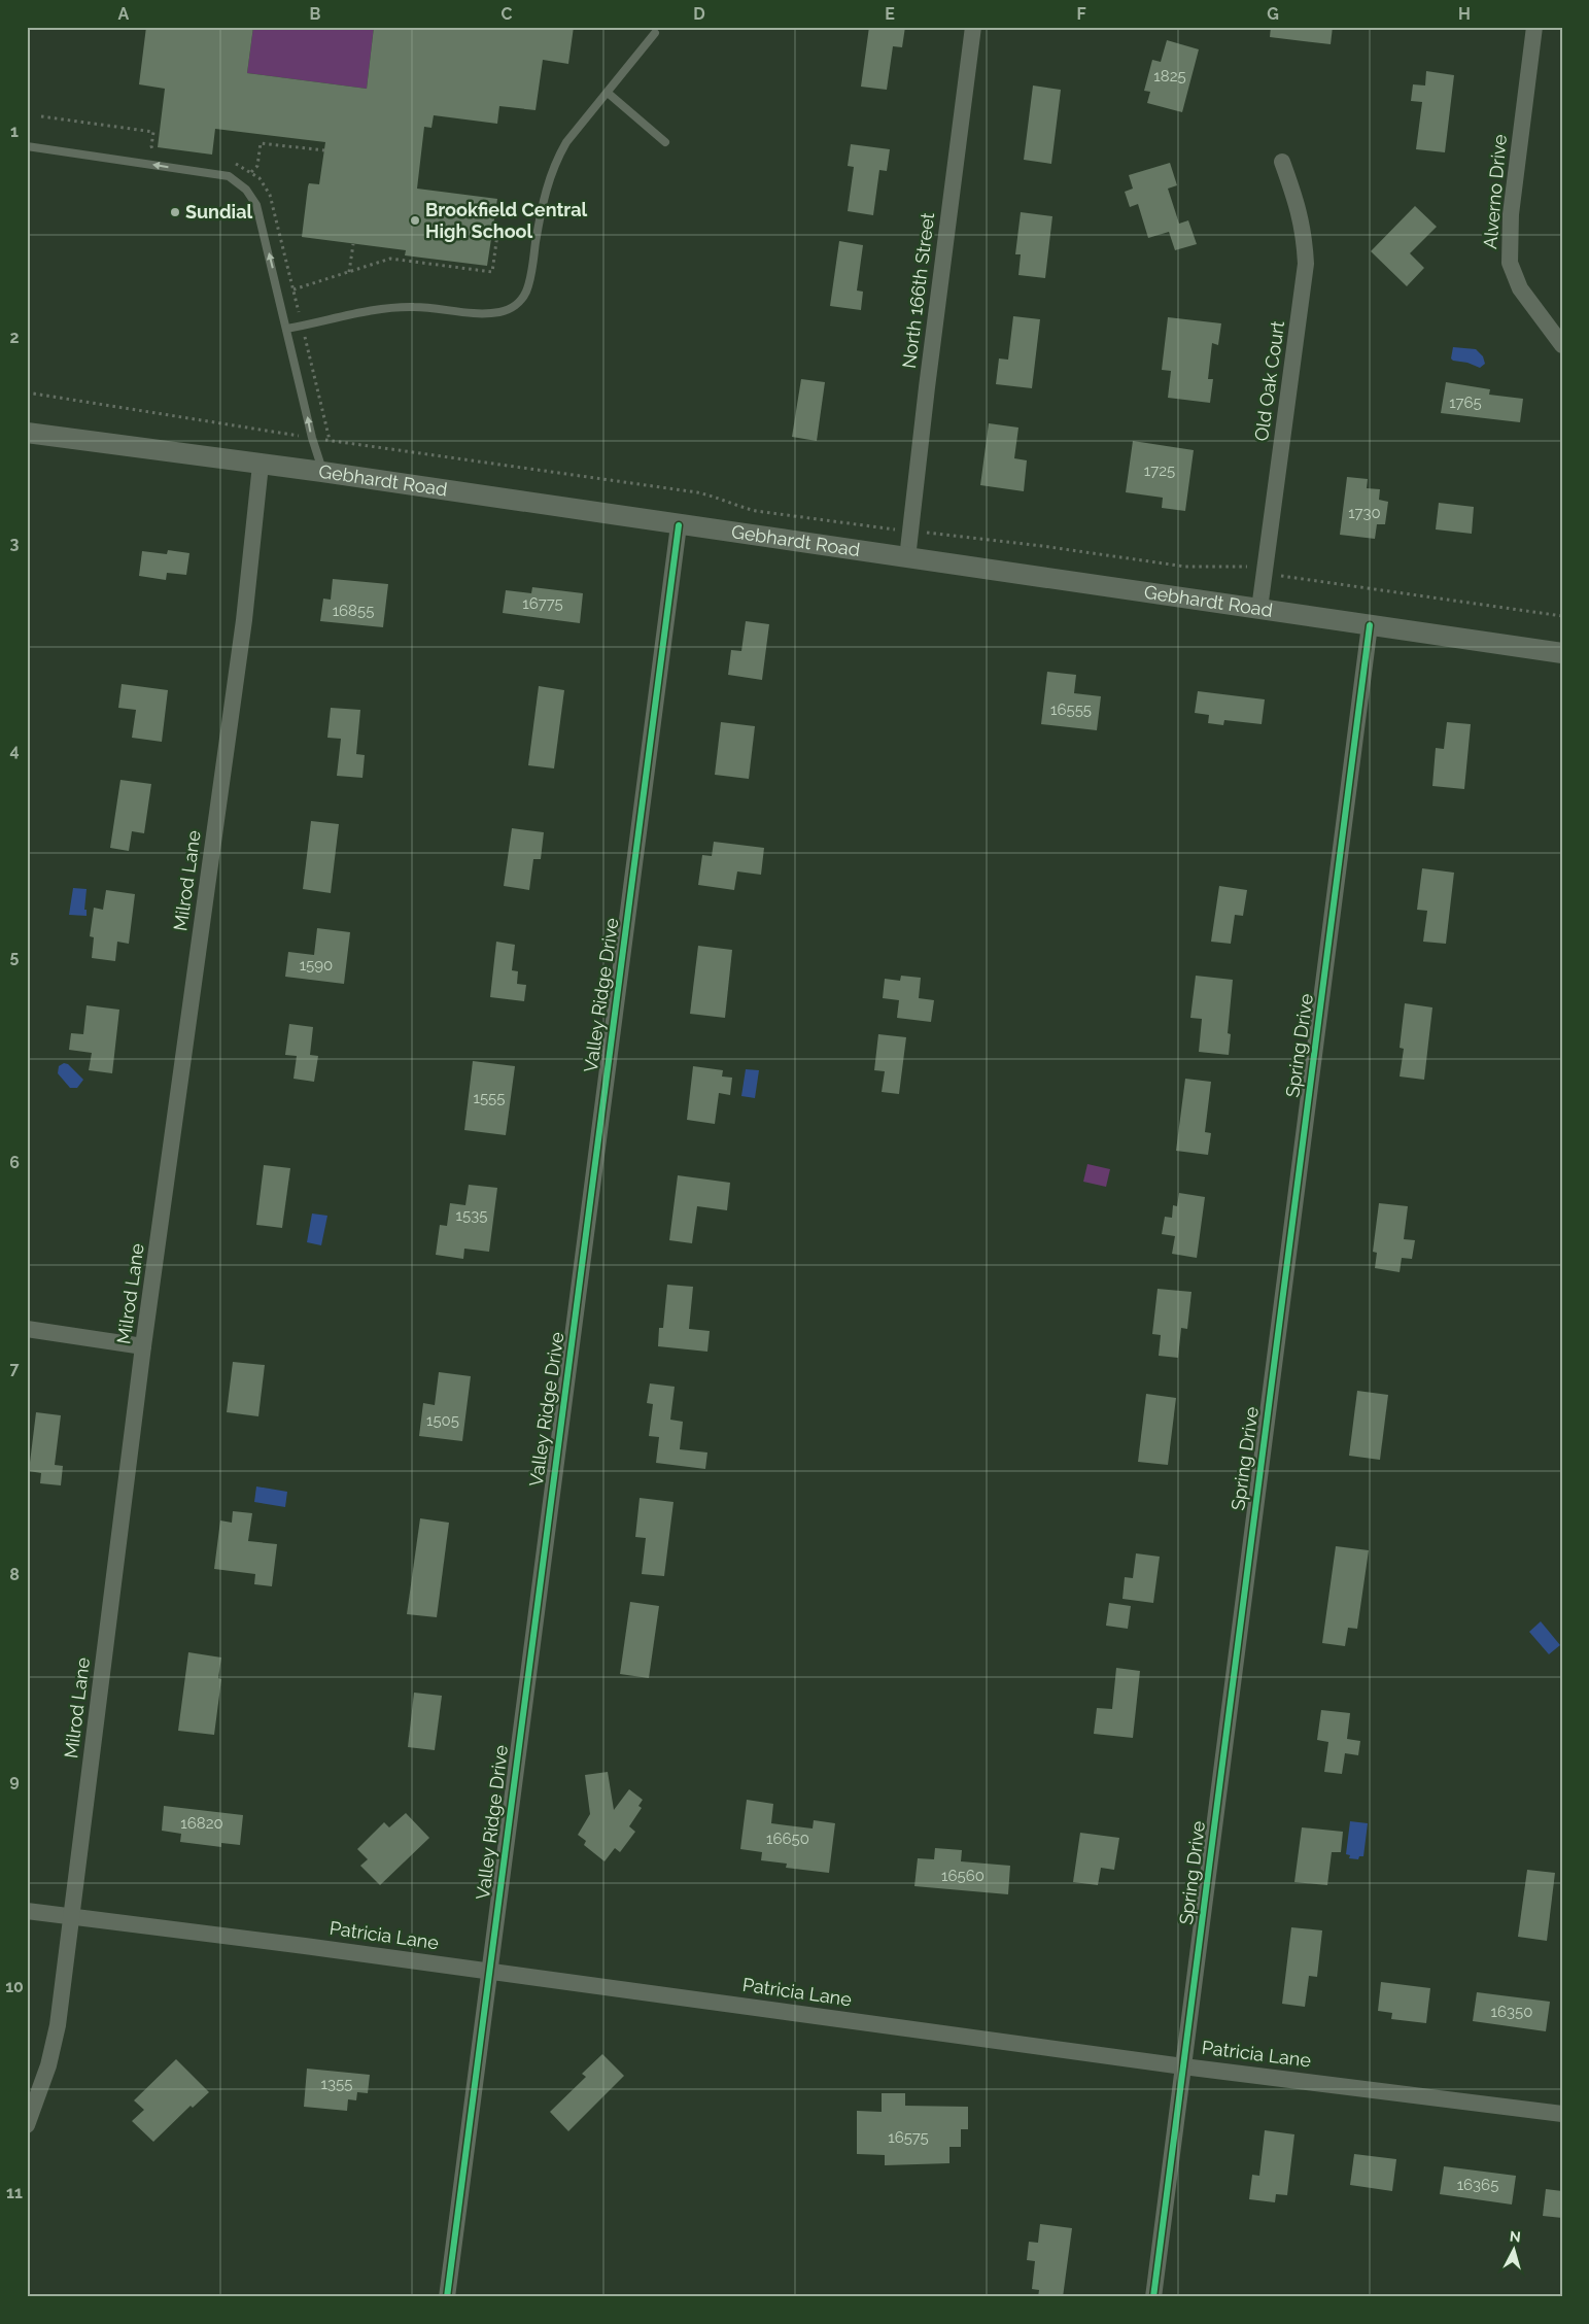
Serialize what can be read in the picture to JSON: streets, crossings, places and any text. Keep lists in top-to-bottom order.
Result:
{
  "streets": {
    "street": [
      "Alverno Drive",
      "North 166th Street",
      "Old Oak Court",
      "Gebhardt Road",
      "Milrod Lane",
      "Valley Ridge Drive",
      "Spring Drive",
      "Patricia Lane"
    ]
  },
  "crossings": [
    ["North 166th Street", "Gebhardt Road"],
    ["Old Oak Court", "Gebhardt Road"],
    ["Gebhardt Road", "Milrod Lane"],
    ["Gebhardt Road", "Valley Ridge Drive"],
    ["Gebhardt Road", "Spring Drive"],
    ["Milrod Lane", "Patricia Lane"],
    ["Valley Ridge Drive", "Patricia Lane"],
    ["Spring Drive", "Patricia Lane"]
  ],
  "places": ["Sundial", "Brookfield Central High School"],
  "house_numbers": [
    "1825",
    "1765",
    "1725",
    "1730",
    "16775",
    "16855",
    "16555",
    "1590",
    "1555",
    "1535",
    "1505",
    "16820",
    "16650",
    "16560",
    "16350",
    "1355",
    "16575",
    "16365"
  ],
  "north": "top",
  "grid": {
    "columns": [
      "A",
      "B",
      "C",
      "D",
      "E",
      "F",
      "G",
      "H"
    ],
    "rows": [
      "1",
      "2",
      "3",
      "4",
      "5",
      "6",
      "7",
      "8",
      "9",
      "10",
      "11"
    ]
  }
}
